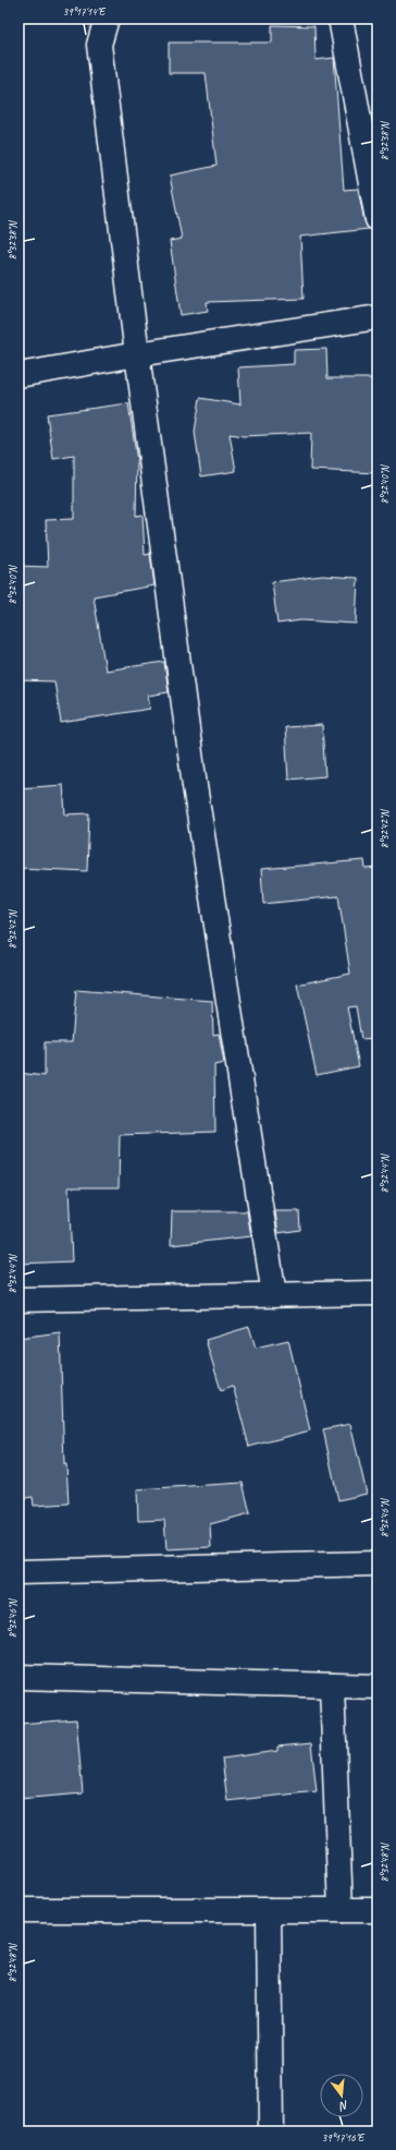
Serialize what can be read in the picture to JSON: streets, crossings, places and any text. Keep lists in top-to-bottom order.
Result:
{
  "north": "bottom",
  "coordinates": [
    "39°17'14\"E",
    "8°32'38\"N",
    "8°32'40\"N",
    "8°32'42\"N",
    "8°32'44\"N",
    "8°32'46\"N",
    "8°32'48\"N",
    "39°17'16\"E"
  ]
}
